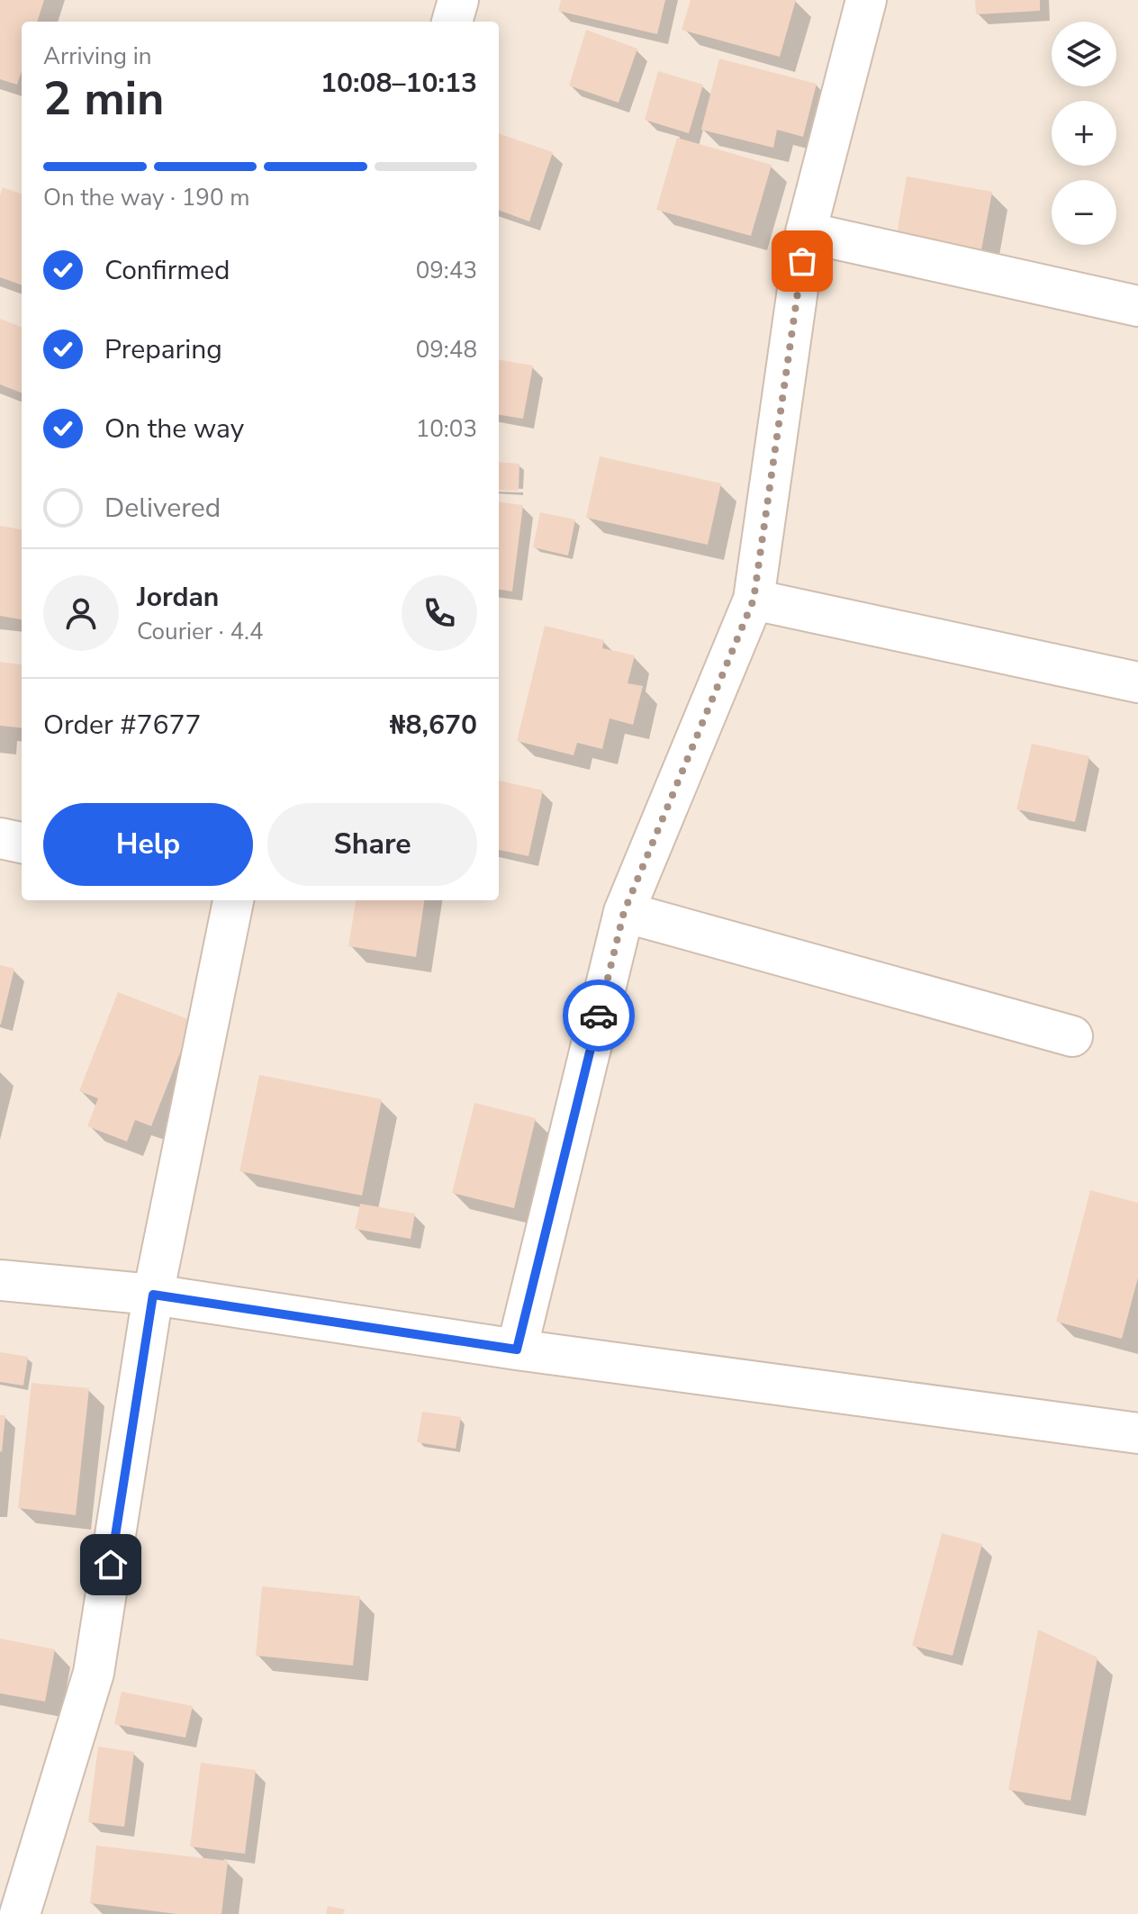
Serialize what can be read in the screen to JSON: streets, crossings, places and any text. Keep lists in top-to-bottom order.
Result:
{
  "page": {
    "map_buttons": ["+", "−"],
    "heading": ["2 min", "Arriving in", "10:08–10:13"],
    "panel": [
      "Jordan",
      "Courier · 4.4",
      "Order #7677",
      "₦8,670"
    ],
    "bar": "On the way · 190 m",
    "list": [
      ["Confirmed", "09:43"],
      ["Preparing", "09:48"],
      ["On the way", "10:03"],
      "Delivered"
    ],
    "buttons": ["Help", "Share"]
  }
}
